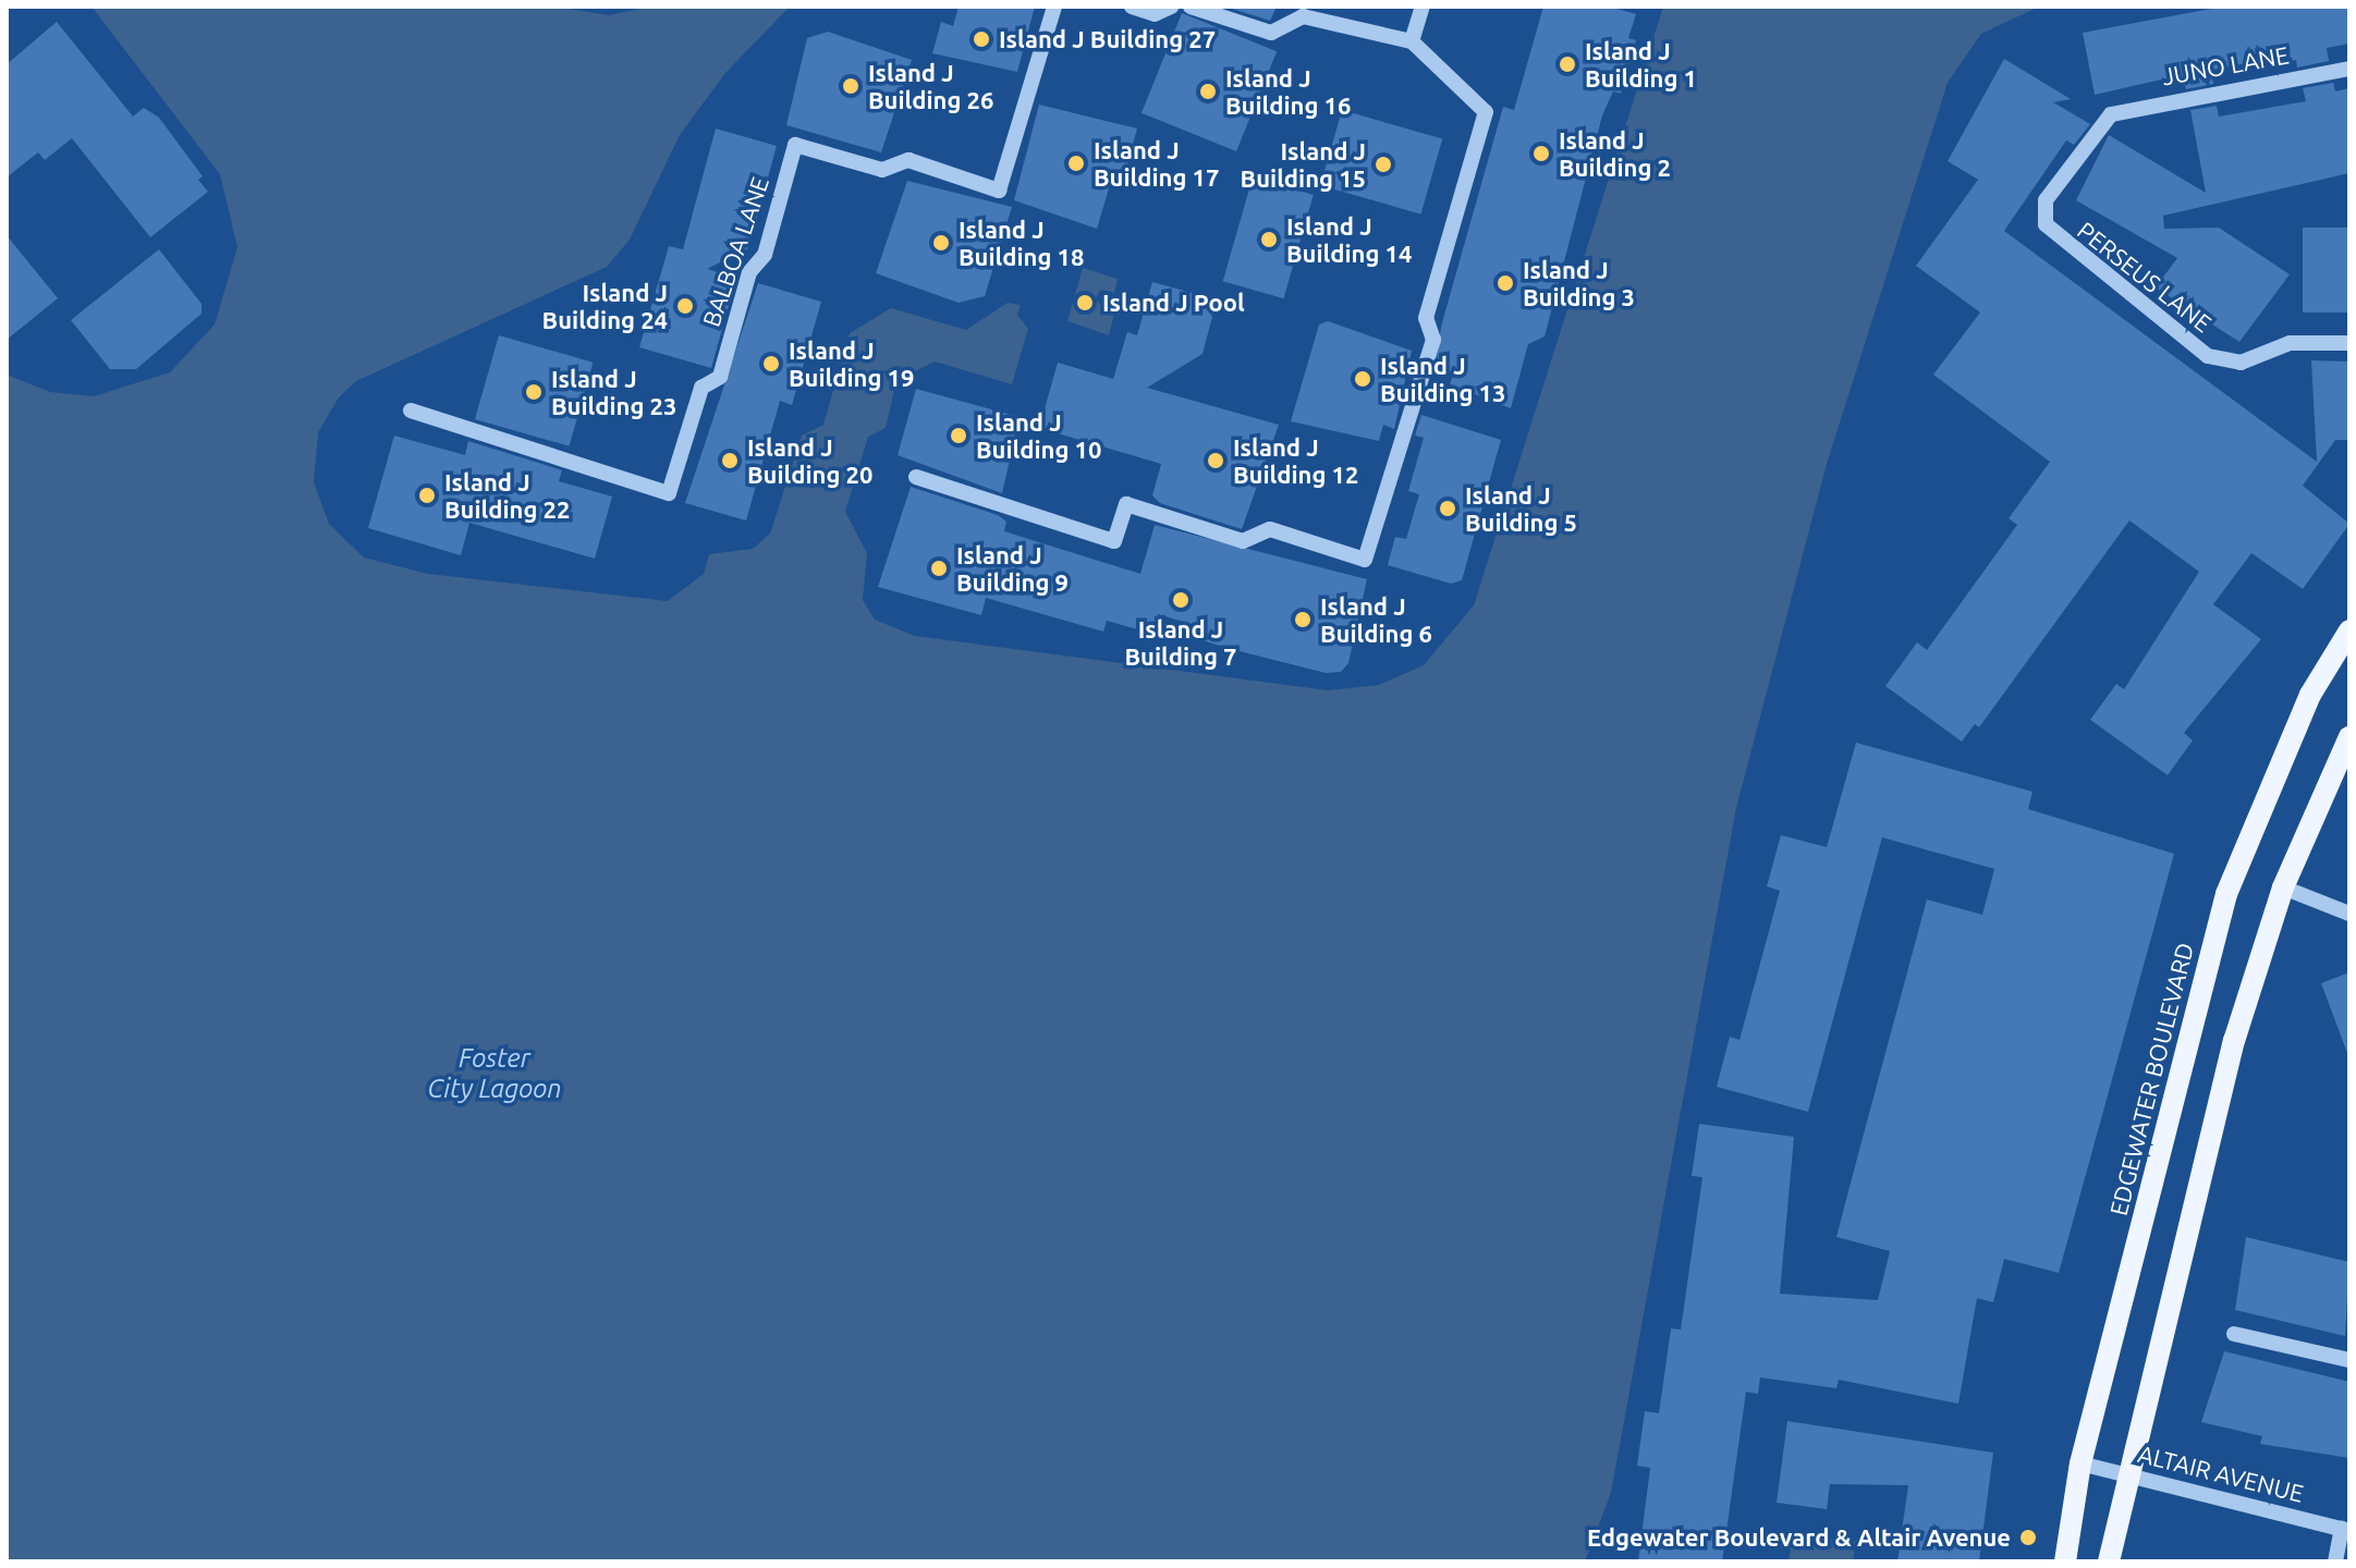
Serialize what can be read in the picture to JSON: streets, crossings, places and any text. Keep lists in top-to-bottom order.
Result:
{
  "streets": {
    "main road": ["EDGEWATER BOULEVARD"],
    "street": [
      "JUNO LANE",
      "BALBOA LANE",
      "PERSEUS LANE",
      "ALTAIR AVENUE"
    ]
  },
  "crossings": [
    ["JUNO LANE", "PERSEUS LANE"],
    ["EDGEWATER BOULEVARD", "ALTAIR AVENUE"]
  ],
  "water": ["Foster City Lagoon"],
  "places": [
    "Island J Building 27",
    "Island J Building 1",
    "Island J Building 26",
    "Island J Building 16",
    "Island J Building 2",
    "Island J Building 17",
    "Island J Building 15",
    "Island J Building 14",
    "Island J Building 18",
    "Island J Building 3",
    "Island J Pool",
    "Island J Building 24",
    "Island J Building 19",
    "Island J Building 13",
    "Island J Building 23",
    "Island J Building 10",
    "Island J Building 20",
    "Island J Building 12",
    "Island J Building 22",
    "Island J Building 5",
    "Island J Building 9",
    "Island J Building 7",
    "Island J Building 6",
    "Edgewater Boulevard & Altair Avenue"
  ]
}
